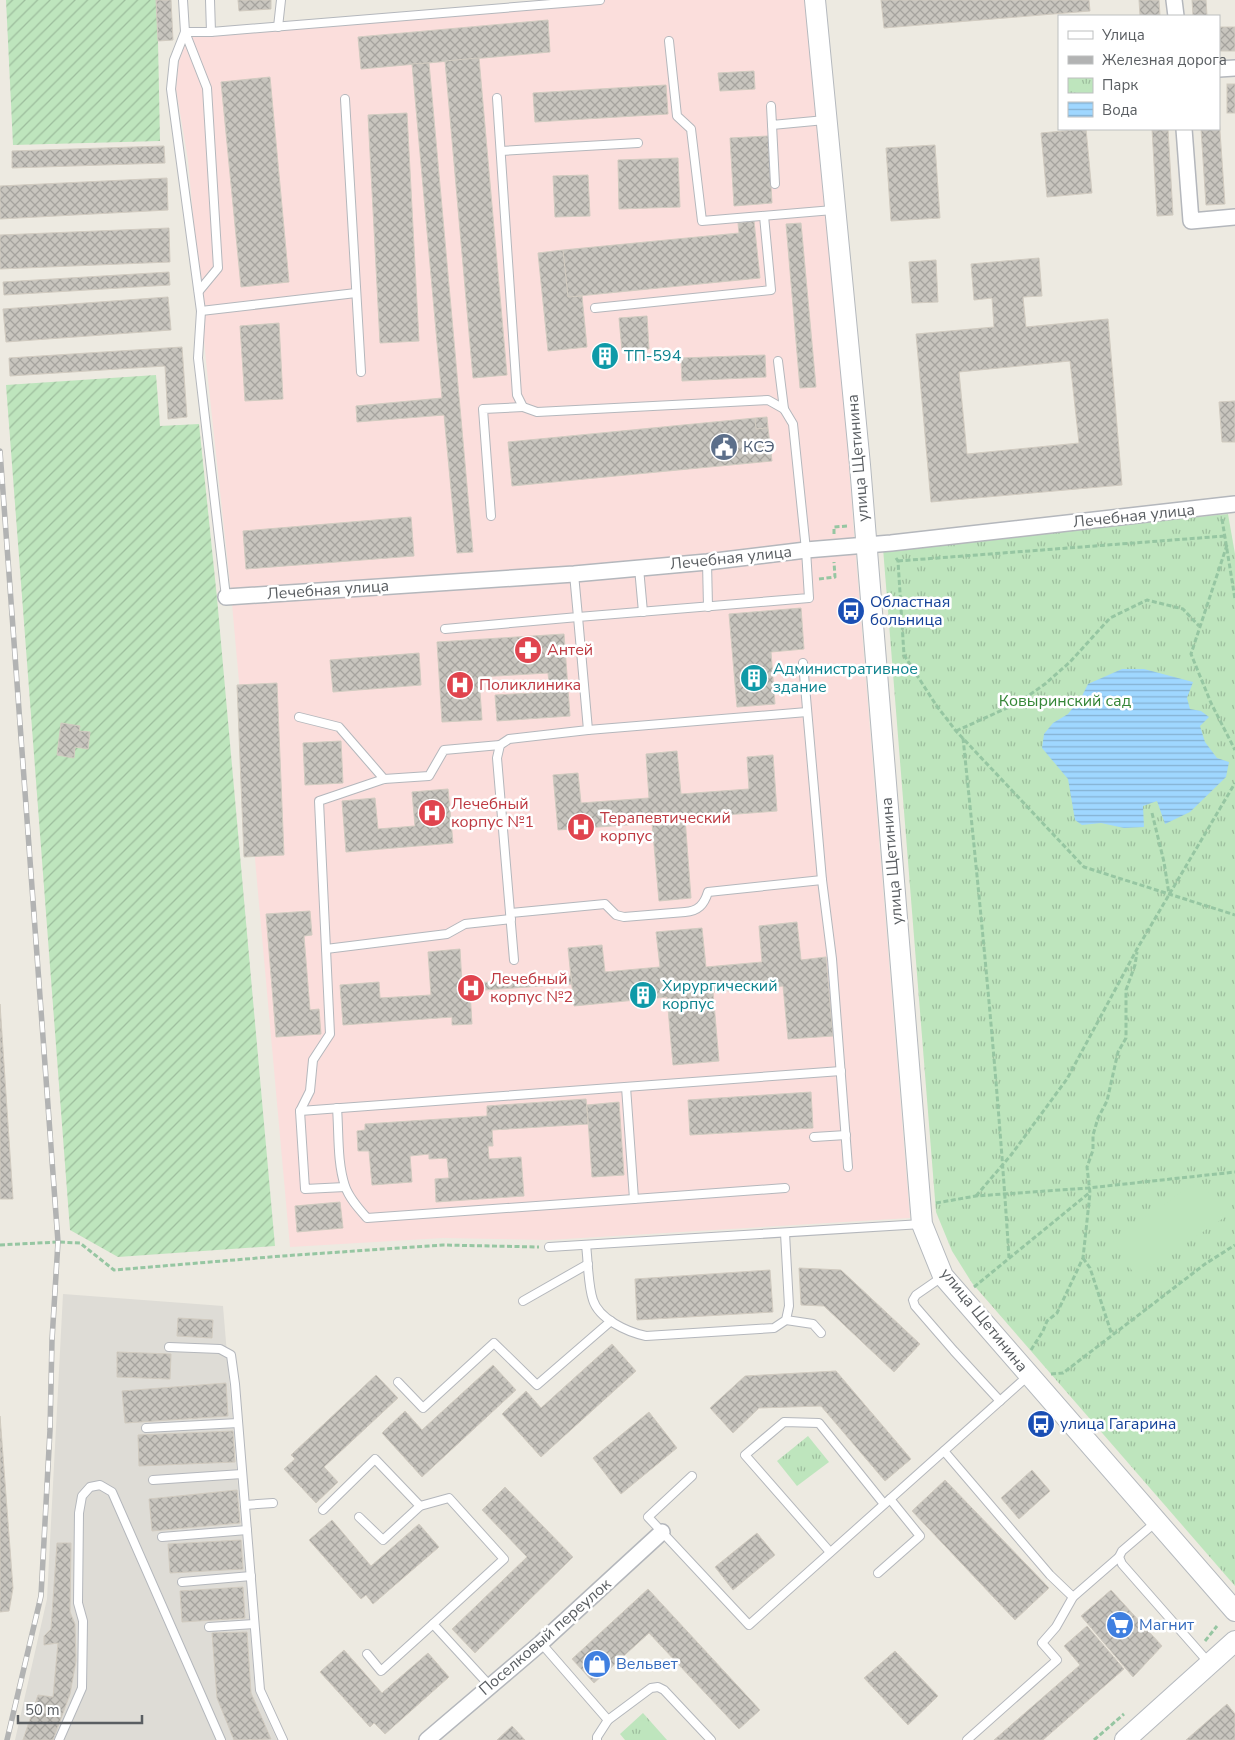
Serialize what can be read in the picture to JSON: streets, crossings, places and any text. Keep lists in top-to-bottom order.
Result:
{
  "streets": {
    "street": ["улица Щетинина", "Лечебная улица", "Поселковый переулок"]
  },
  "crossings": [
    ["улица Щетинина", "Лечебная улица"]
  ],
  "parks": ["Ковыринский сад"],
  "places": {
    "building": ["ТП-594", "Административное здание", "Хирургический корпус"],
    "public building": ["КСЭ"],
    "bus stop": ["Областная больница", "улица Гагарина"],
    "pharmacy": ["Антей"],
    "hospital": [
      "Поликлиника",
      "Лечебный корпус №1",
      "Терапевтический корпус",
      "Лечебный корпус №2"
    ],
    "supermarket": ["Магнит"],
    "shop": ["Вельвет"]
  },
  "legend": [
    "Улица",
    "Железная дорога",
    "Парк",
    "Вода"
  ],
  "scale_bar": "50 m"
}
